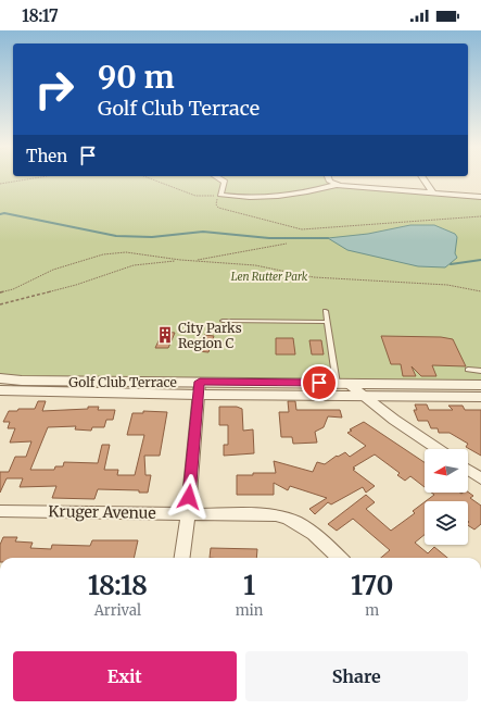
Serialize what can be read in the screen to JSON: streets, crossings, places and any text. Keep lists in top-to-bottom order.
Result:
{
  "streets": {
    "street": ["Golf Club Terrace", "Kruger Avenue"]
  },
  "parks": ["Len Rutter Park"],
  "places": {
    "building": ["City Parks Region C"]
  },
  "north": "left",
  "page": {
    "status": "18:17",
    "turn": ["90 m", "Golf Club Terrace"],
    "then": "Then",
    "eta": [
      "18:18",
      "Arrival",
      "1",
      "min",
      "170",
      "m"
    ],
    "buttons": ["Exit", "Share"]
  }
}
